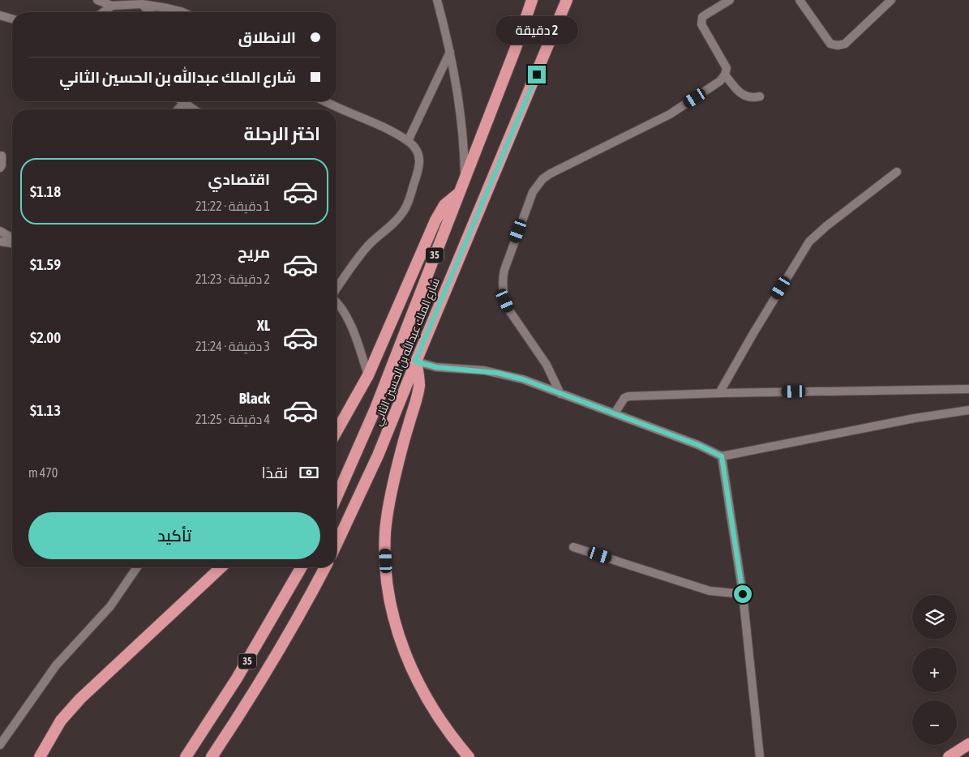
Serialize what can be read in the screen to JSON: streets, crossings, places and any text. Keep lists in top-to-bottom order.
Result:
{
  "streets": {
    "highway": ["35", "شارع الملك عبدالله بن الحسين الثاني"]
  },
  "page": {
    "banner": ["الانطلاق", "شارع الملك عبدالله بن الحسين الثاني"],
    "bubble": "2 دقيقة",
    "heading": "اختر الرحلة",
    "list": [
      {
        "name": "اقتصادي",
        "note": "1 دقيقة · 21:22",
        "value": "$1.18"
      },
      {
        "name": "مريح",
        "note": "2 دقيقة · 21:23",
        "value": "$1.59"
      },
      {
        "name": "XL",
        "note": "3 دقيقة · 21:24",
        "value": "$2.00"
      },
      {
        "name": "Black",
        "note": "4 دقيقة · 21:25",
        "value": "$1.13"
      }
    ],
    "pay": ["نقدًا", "470 m"],
    "buttons": "تأكيد",
    "map_buttons": ["+", "−"]
  }
}
